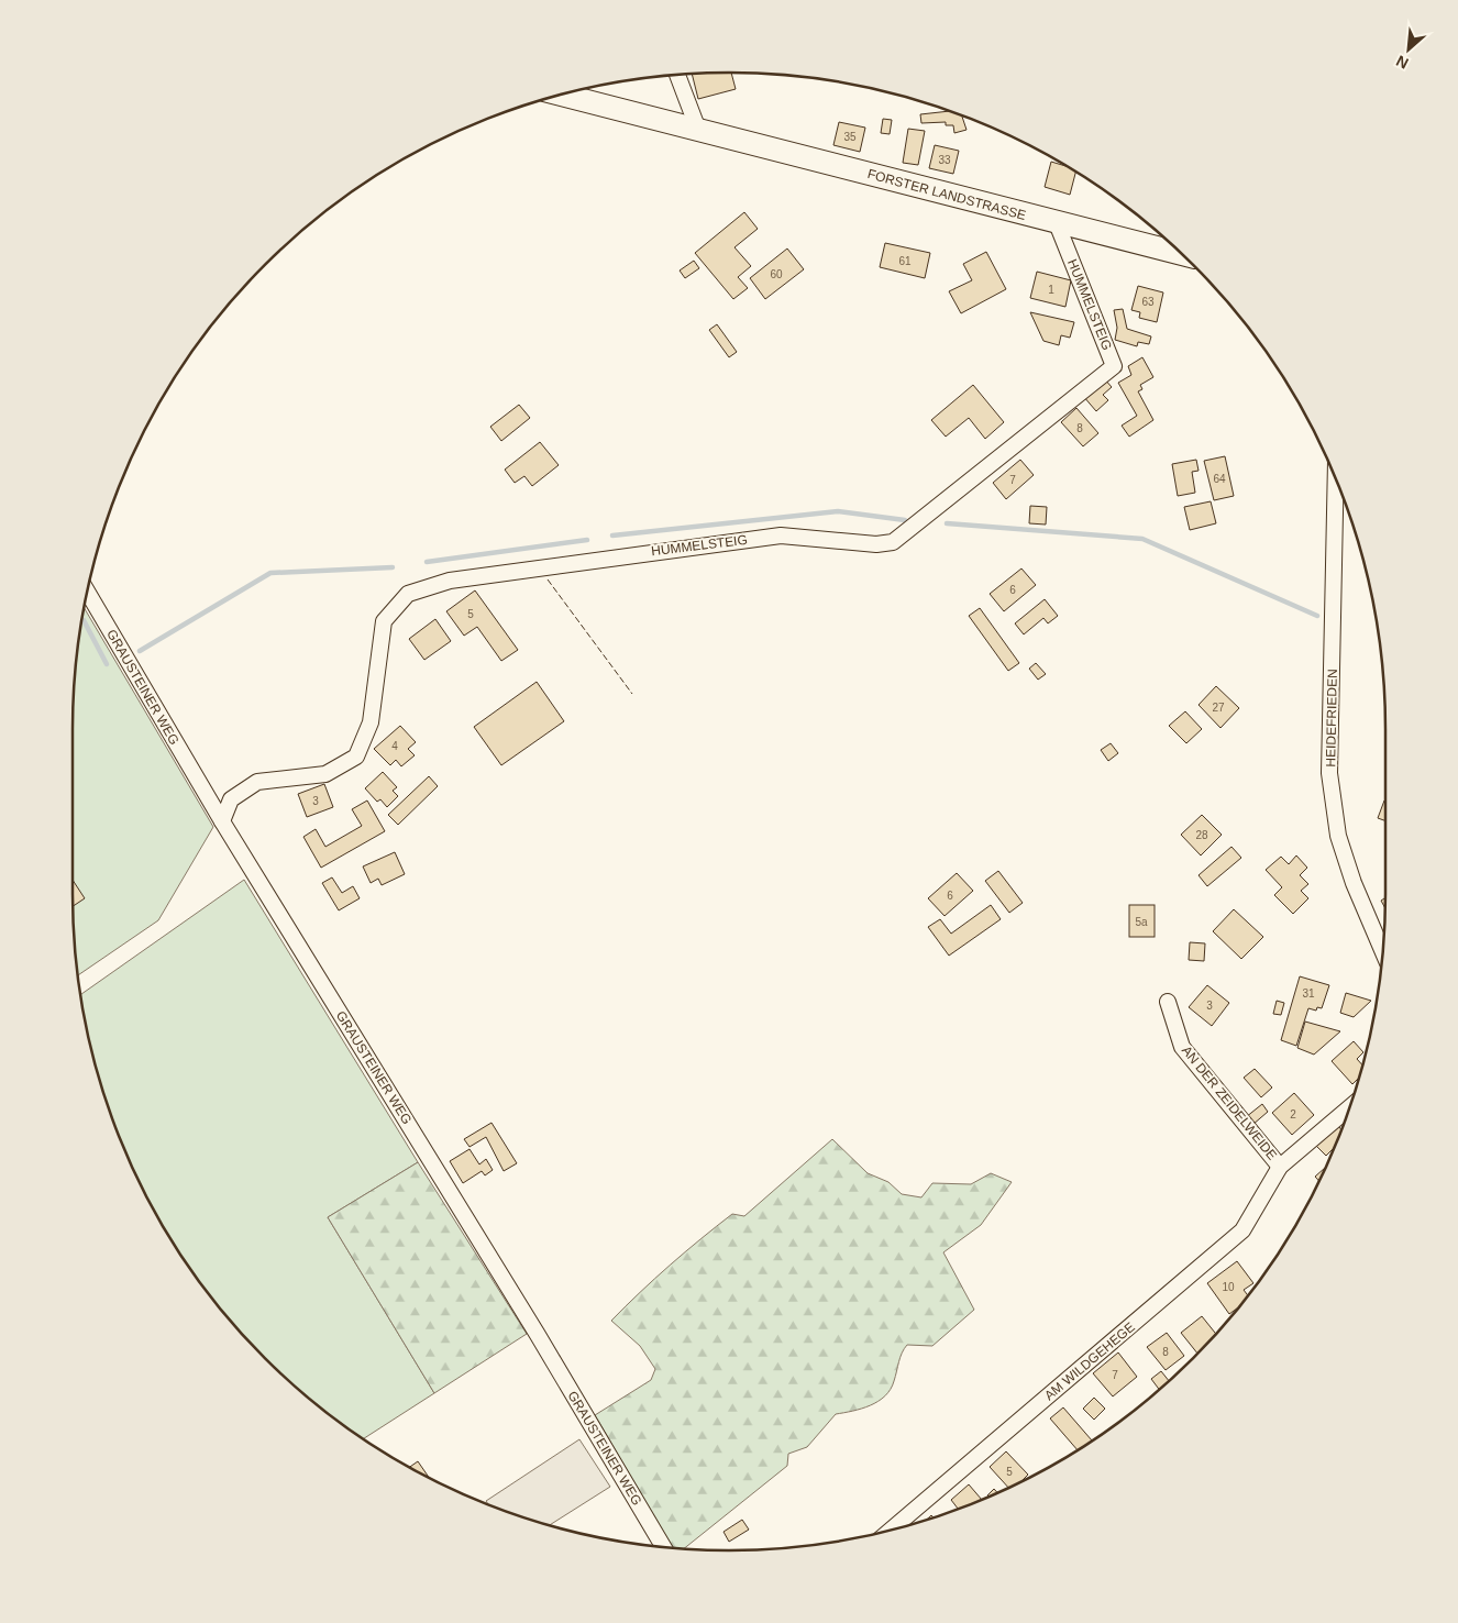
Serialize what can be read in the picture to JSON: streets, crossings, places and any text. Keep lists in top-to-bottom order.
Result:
{
  "streets": {
    "main road": ["FORSTER LANDSTRASSE"],
    "street": [
      "HUMMELSTEIG",
      "GRAUSTEINER WEG",
      "HEIDEFRIEDEN",
      "AN DER ZEIDELWEIDE",
      "AM WILDGEHEGE"
    ]
  },
  "crossings": [
    ["FORSTER LANDSTRASSE", "HUMMELSTEIG"],
    ["HUMMELSTEIG", "GRAUSTEINER WEG"],
    ["AN DER ZEIDELWEIDE", "AM WILDGEHEGE"]
  ],
  "house_numbers": [
    "35",
    "33",
    "61",
    "60",
    "1",
    "63",
    "8",
    "64",
    "7",
    "6",
    "5",
    "27",
    "4",
    "3",
    "28",
    "6",
    "5a",
    "31",
    "3",
    "2",
    "10",
    "8",
    "7",
    "5"
  ],
  "north": "bottom left"
}
